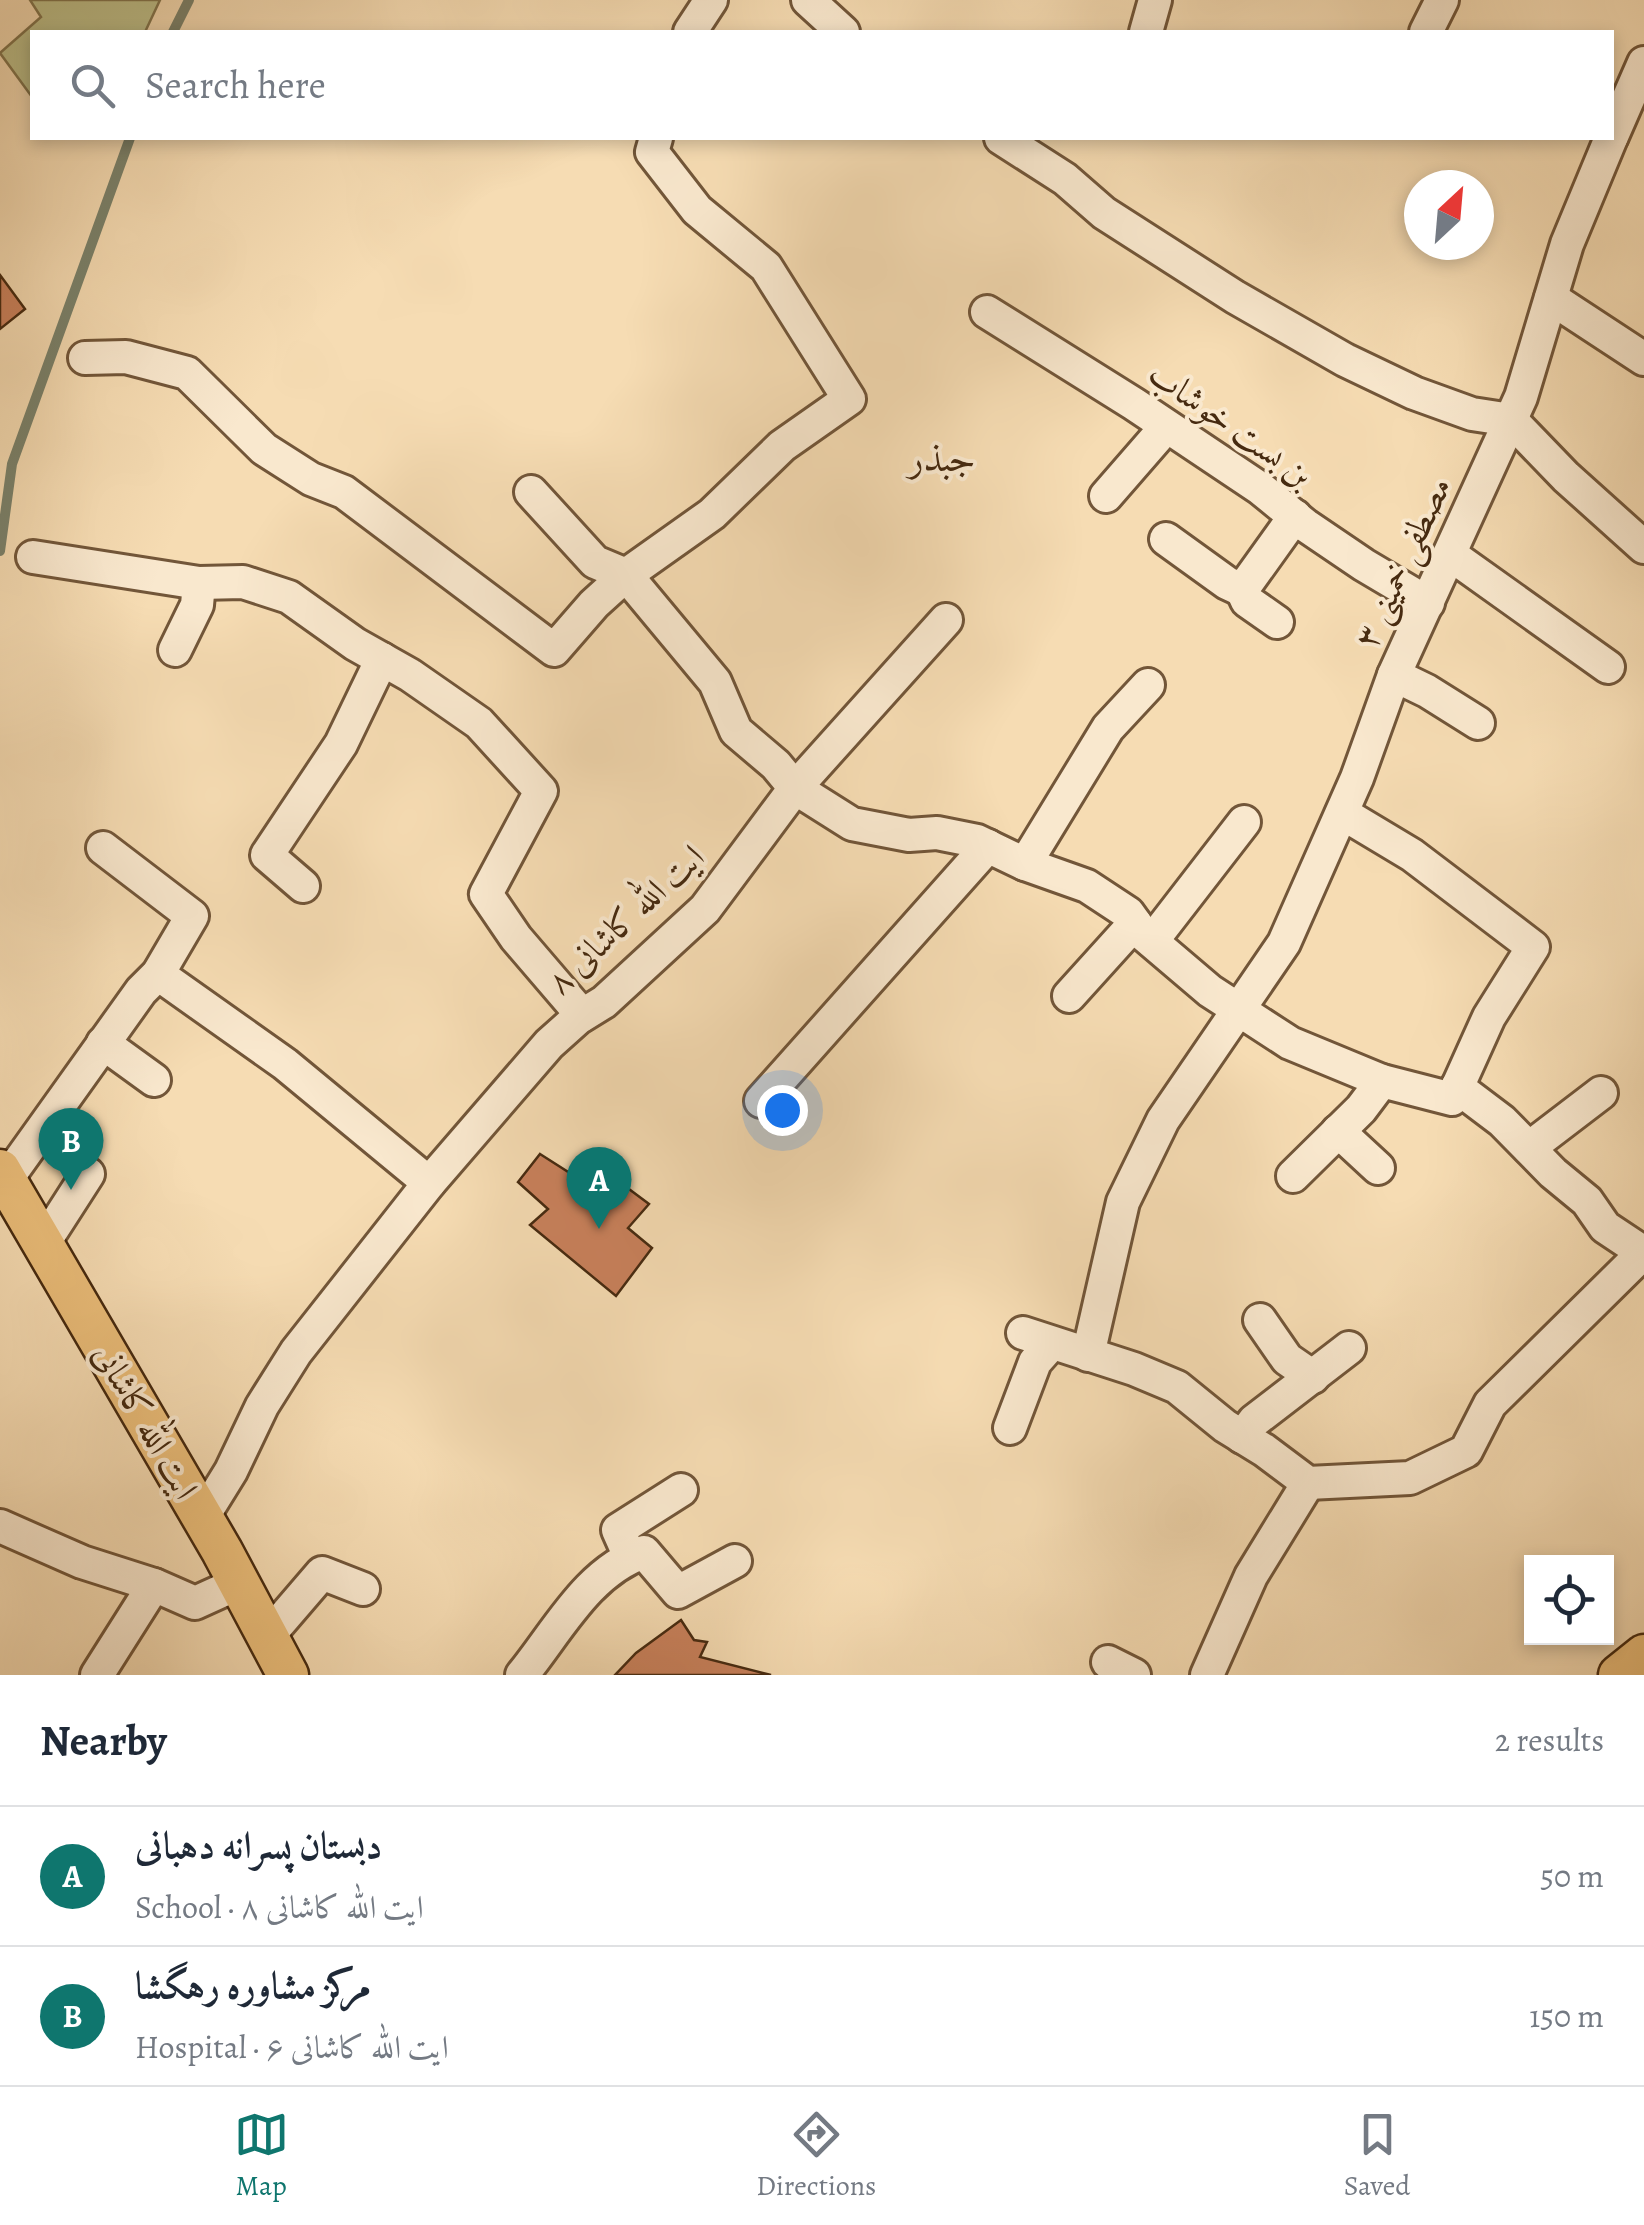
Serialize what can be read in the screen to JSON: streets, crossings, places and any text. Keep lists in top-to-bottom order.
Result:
{
  "streets": {
    "main road": ["ایت الله کاشانی"],
    "street": ["بن بست خوشاب", "مصطفی خمینی ۳", "ایت الله کاشانی ۸"]
  },
  "crossings": [
    ["بن بست خوشاب", "مصطفی خمینی ۳"],
    ["ایت الله کاشانی ۸", "ایت الله کاشانی"]
  ],
  "districts": ["جبذر"],
  "north": "top right",
  "page": {
    "search": "Search here",
    "pins": ["B", "A"],
    "heading": ["Nearby", "2 results"],
    "list": [
      {
        "mark": "A",
        "name": "دبستان پسرانه دهبانی",
        "note": "School · ایت الله کاشانی ۸",
        "value": "50 m"
      },
      {
        "mark": "B",
        "name": "مرکز مشاوره رهگشا",
        "note": "Hospital · ایت الله کاشانی ۶",
        "value": "150 m"
      }
    ],
    "nav": ["Map", "Directions", "Saved"]
  }
}
